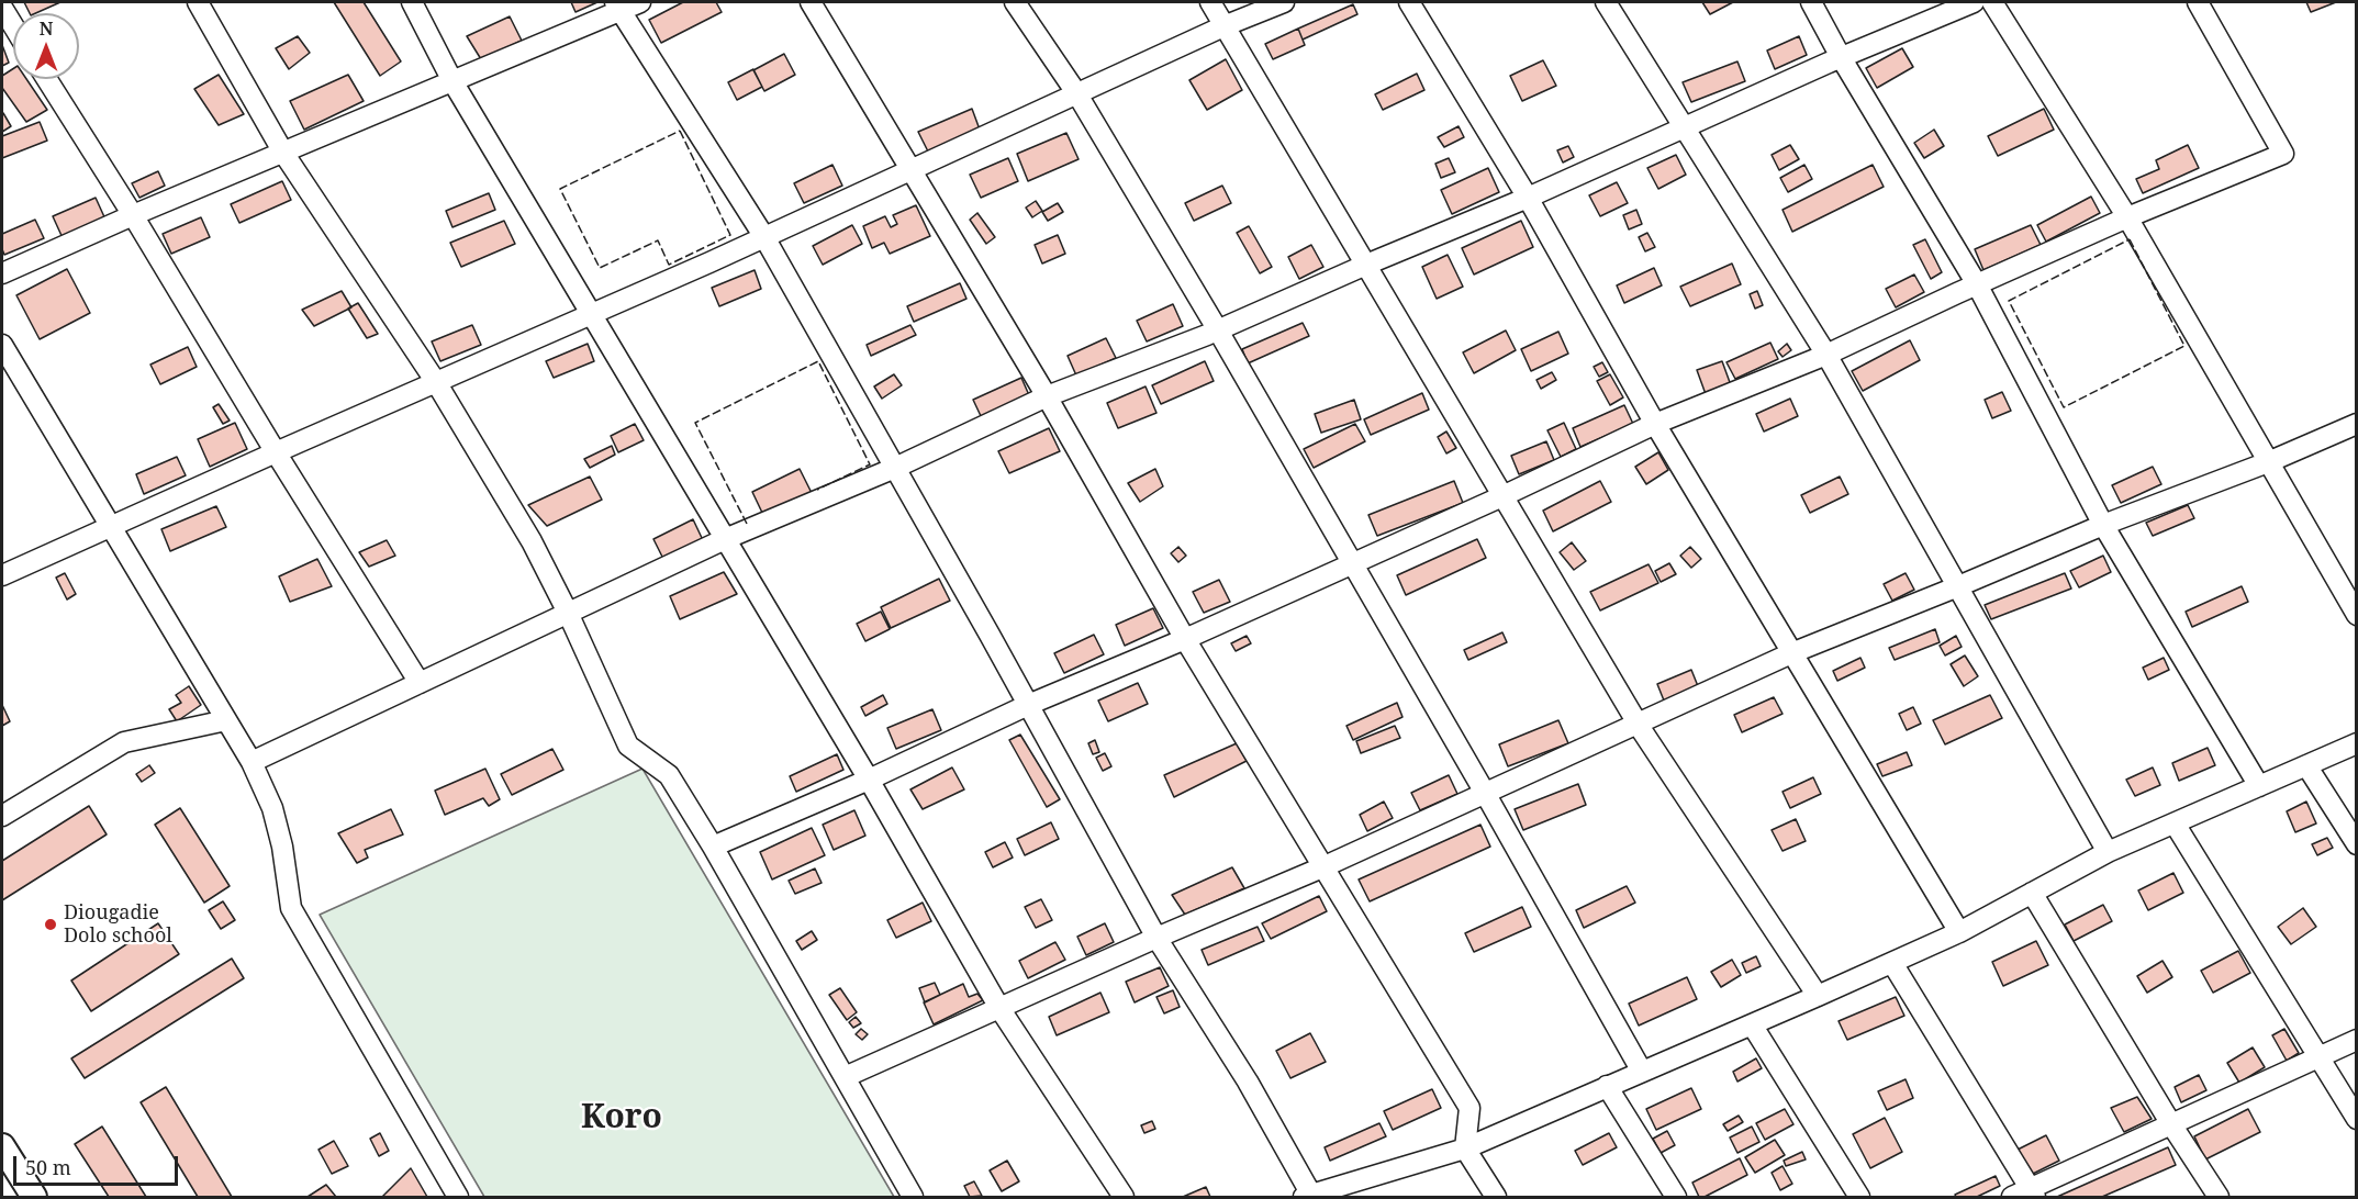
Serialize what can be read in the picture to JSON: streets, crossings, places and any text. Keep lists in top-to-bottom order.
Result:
{
  "districts": ["Koro"],
  "places": ["Diougadie Dolo school"],
  "scale_bar": "50 m",
  "north": "top"
}
